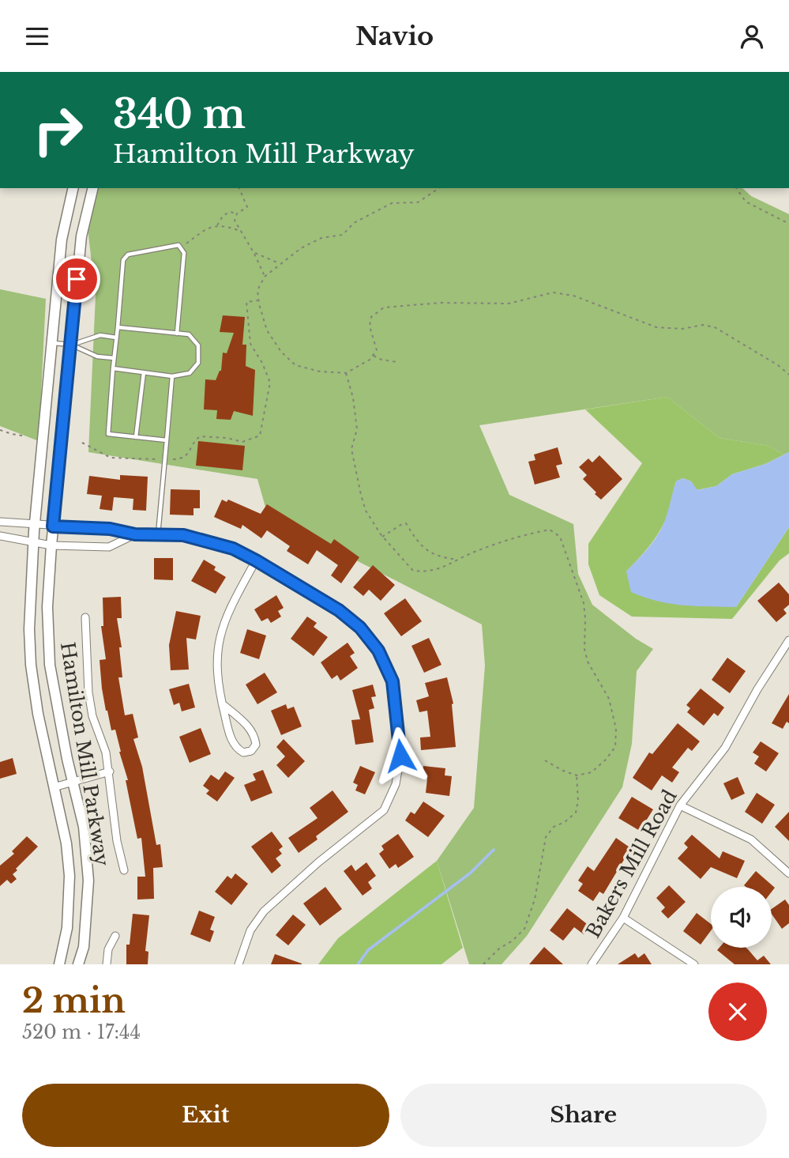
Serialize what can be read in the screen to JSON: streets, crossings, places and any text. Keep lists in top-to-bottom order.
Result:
{
  "streets": {
    "street": ["Hamilton Mill Parkway", "Bakers Mill Road"]
  },
  "page": {
    "header": "Navio",
    "turn": ["340 m", "Hamilton Mill Parkway"],
    "heading": ["2 min", "520 m · 17:44"],
    "buttons": ["Exit", "Share"]
  }
}
